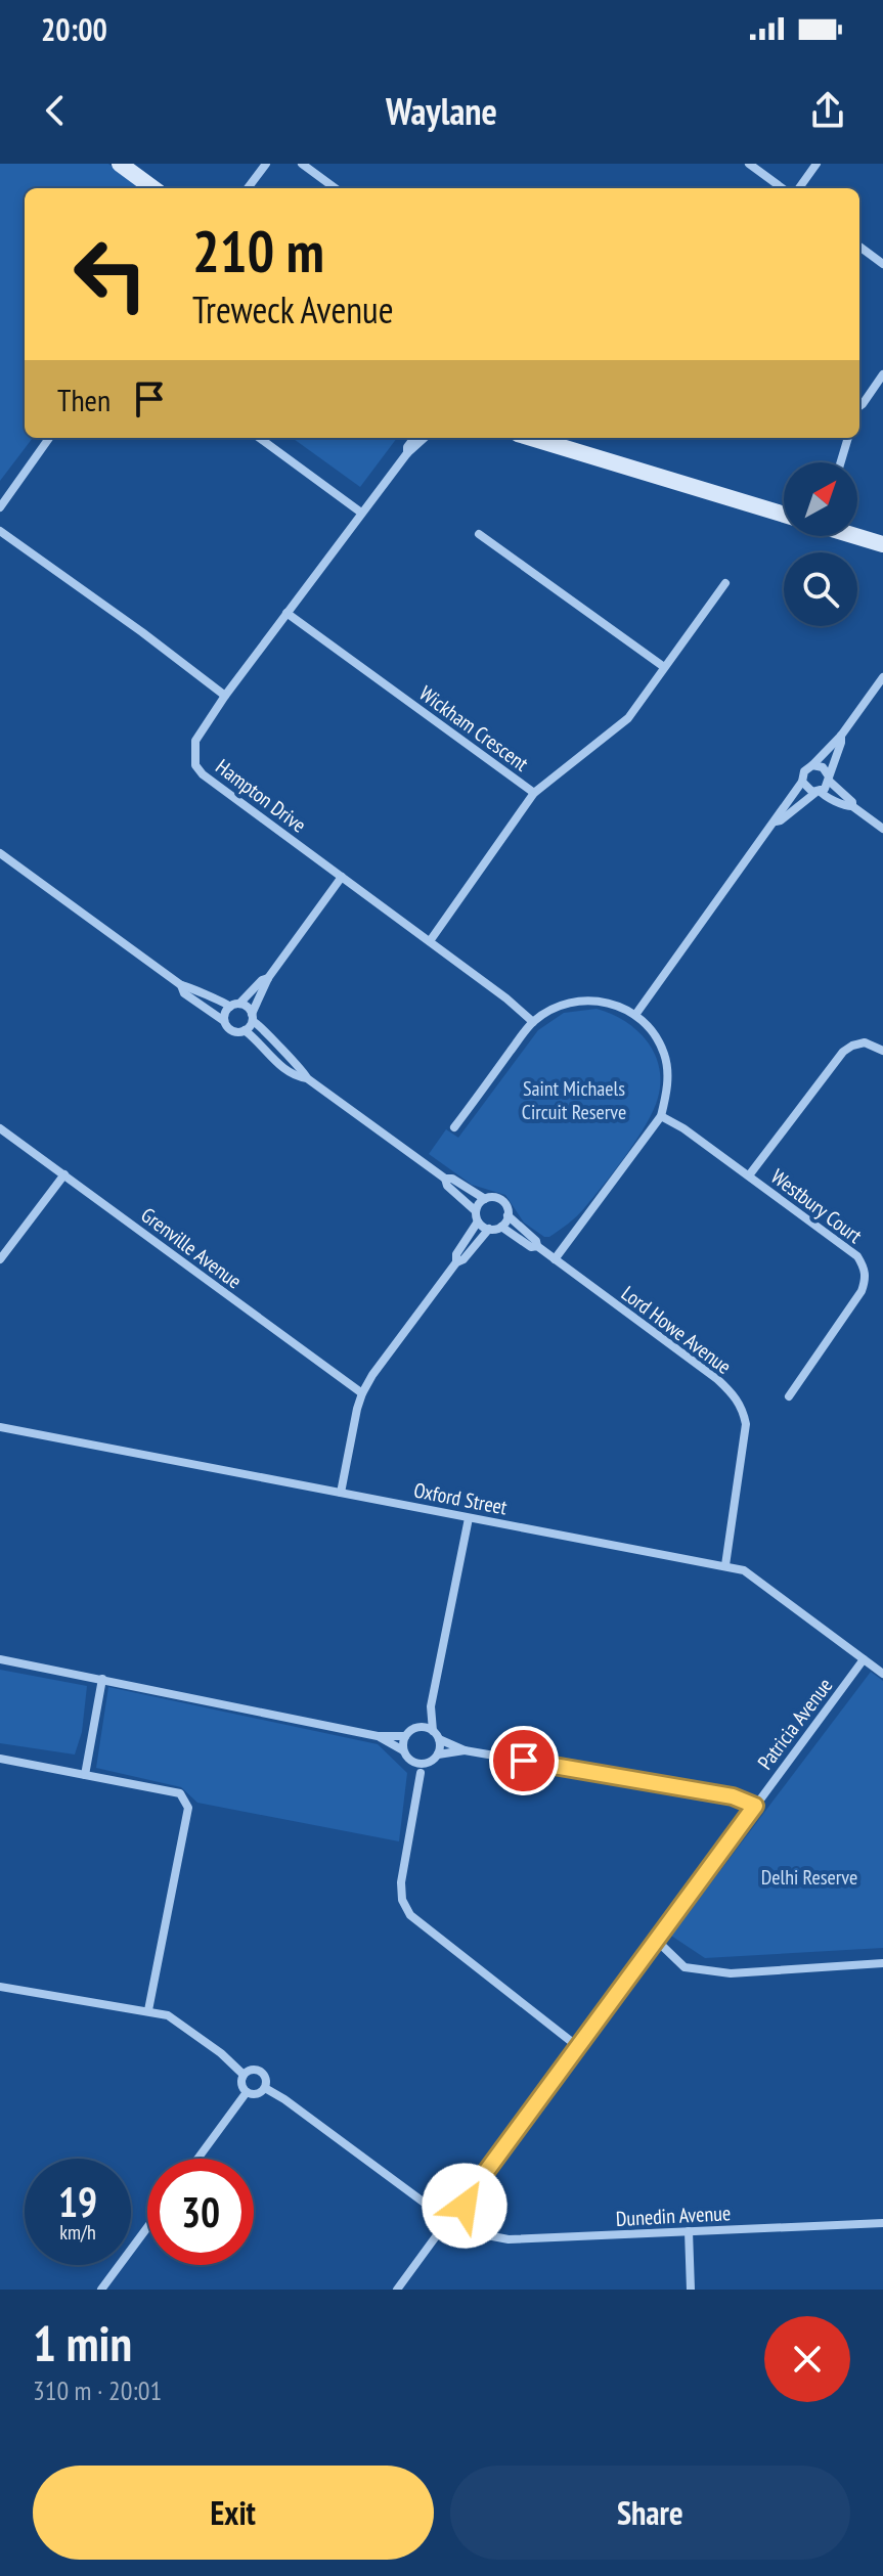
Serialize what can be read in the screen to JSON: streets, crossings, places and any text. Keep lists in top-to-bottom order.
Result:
{
  "streets": {
    "street": [
      "Wickham Crescent",
      "Hampton Drive",
      "Westbury Court",
      "Grenville Avenue",
      "Lord Howe Avenue",
      "Oxford Street",
      "Patricia Avenue",
      "Dunedin Avenue"
    ]
  },
  "crossings": [
    ["Wickham Crescent", "Hampton Drive"],
    ["Lord Howe Avenue", "Oxford Street"],
    ["Oxford Street", "Patricia Avenue"],
    ["Patricia Avenue", "Dunedin Avenue"]
  ],
  "parks": ["Saint Michaels Circuit Reserve", "Delhi Reserve"],
  "north": "top right",
  "page": {
    "status": "20:00",
    "header": "Waylane",
    "turn": ["210 m", "Treweck Avenue"],
    "then": "Then",
    "speed": "19 km/h",
    "limit": "30",
    "heading": ["1 min", "310 m · 20:01"],
    "buttons": ["Exit", "Share"]
  }
}
